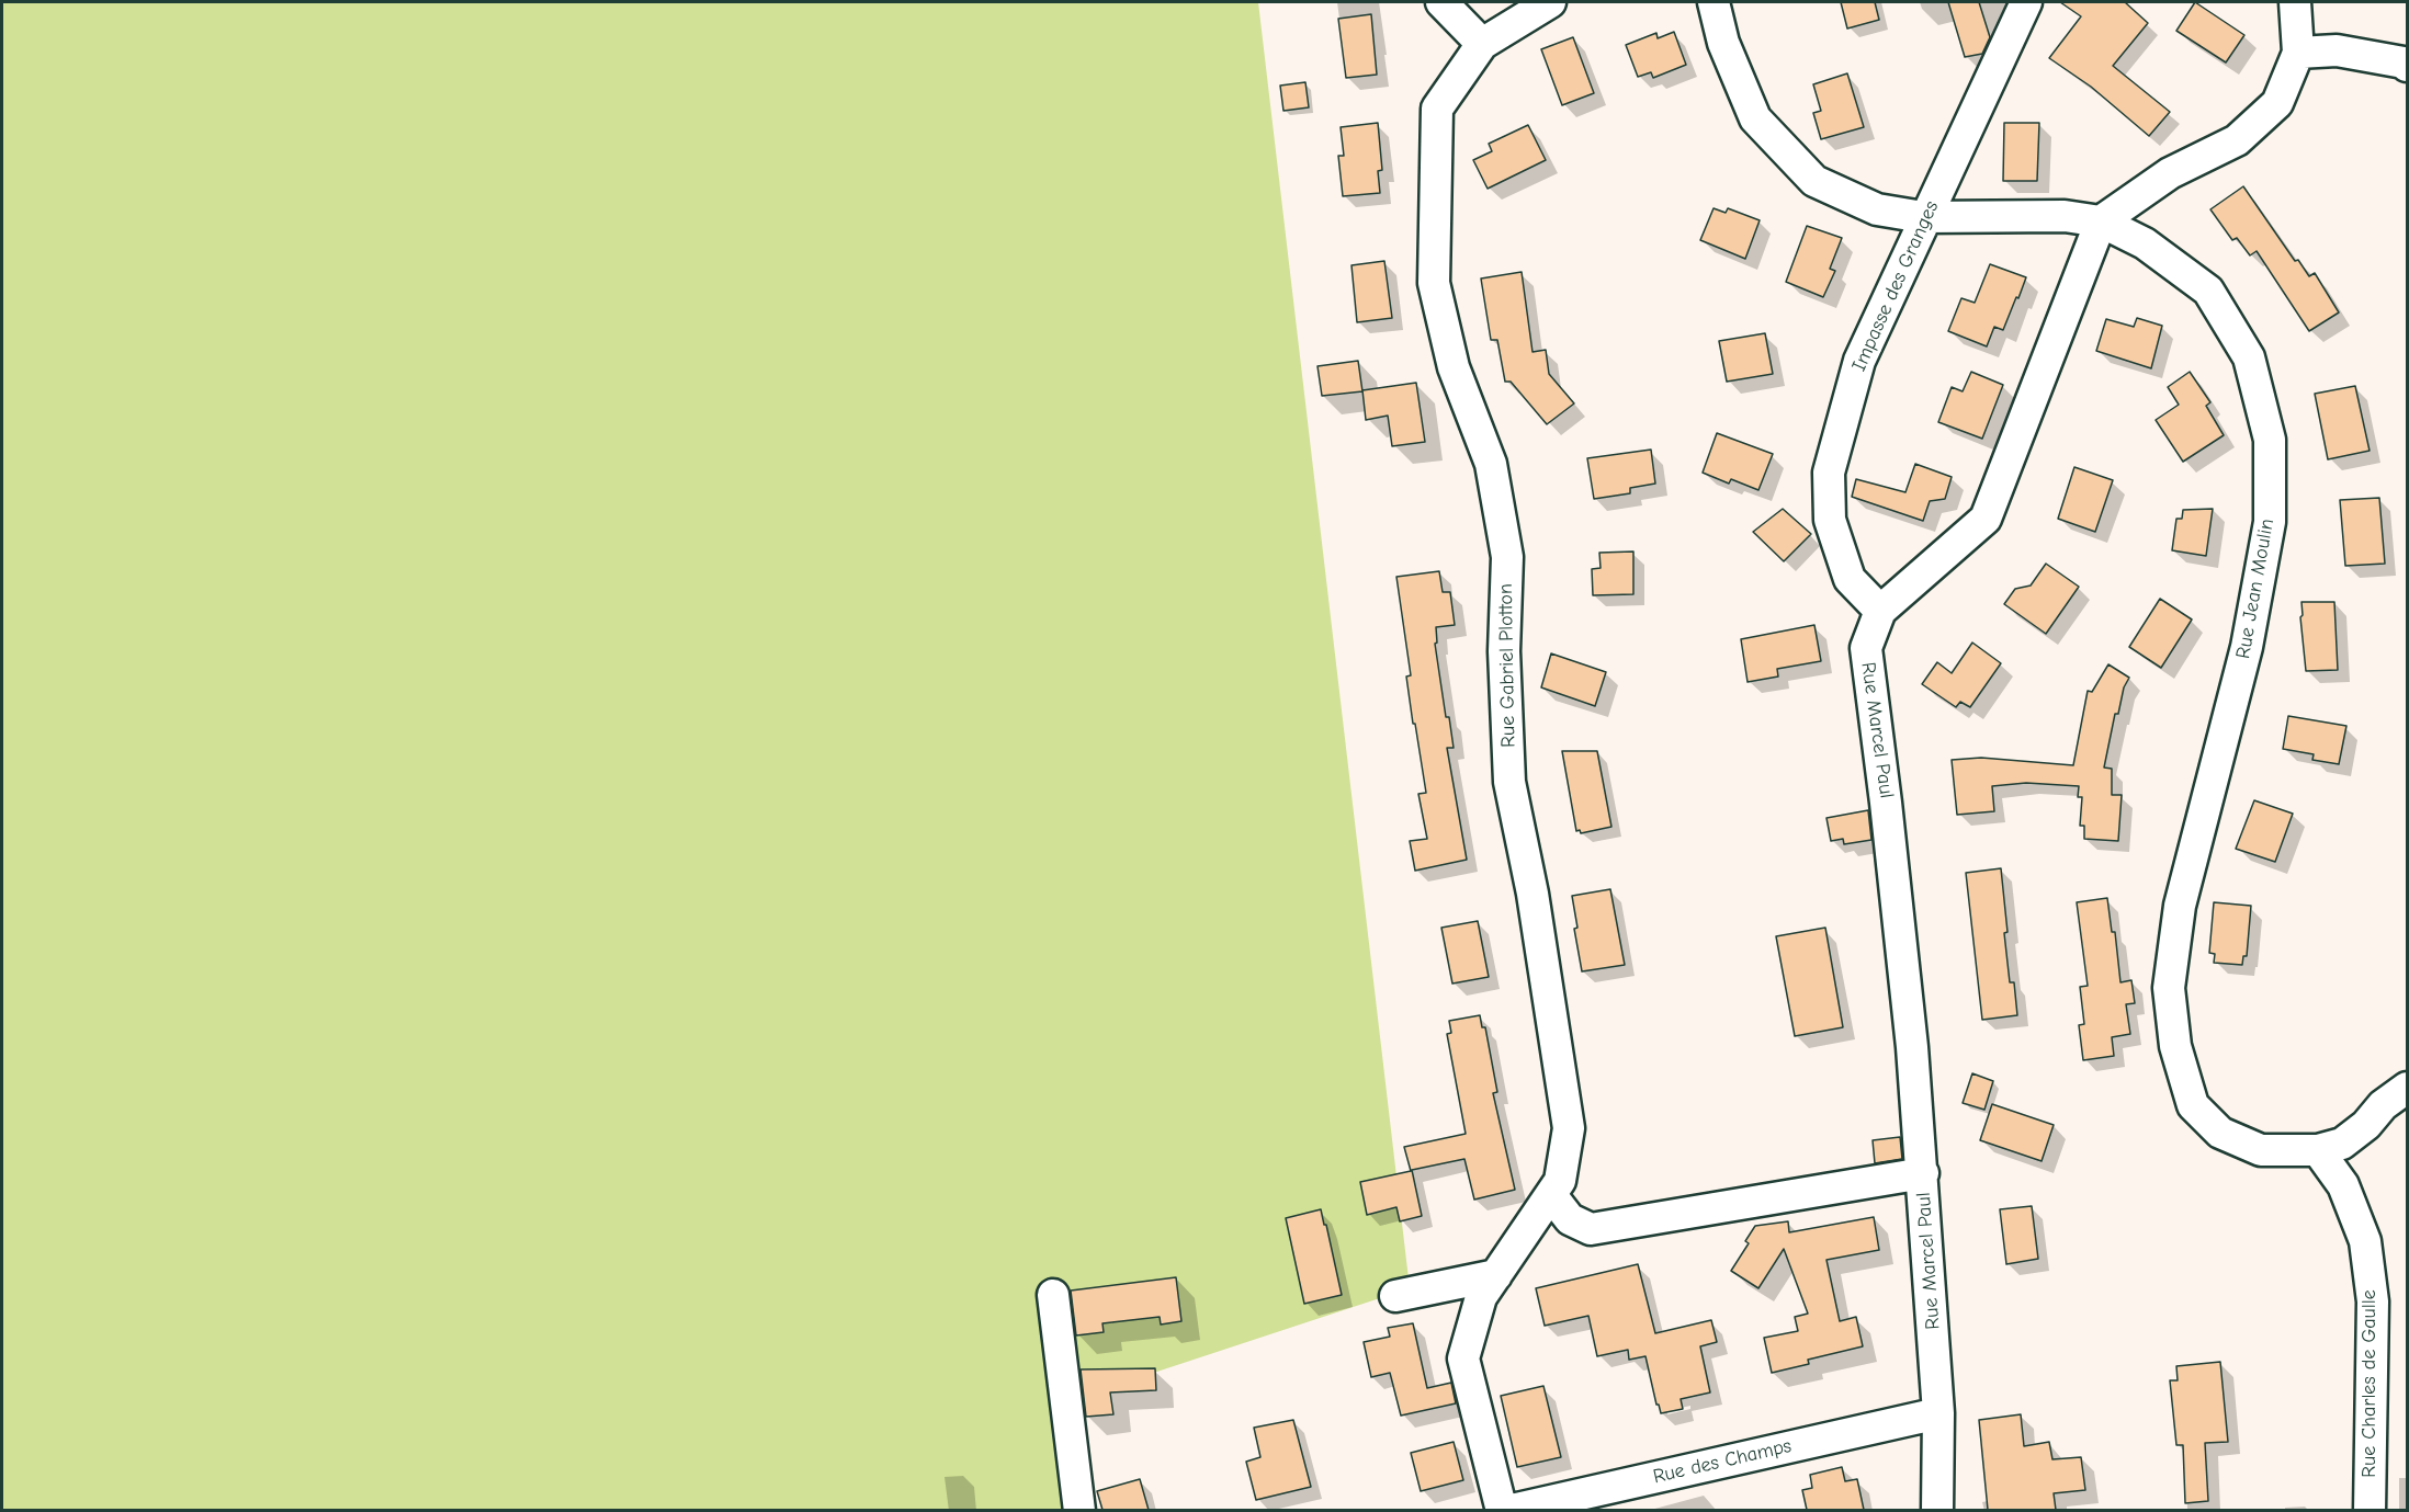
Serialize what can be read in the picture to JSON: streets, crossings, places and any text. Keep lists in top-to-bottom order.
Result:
{
  "streets": {
    "street": [
      "Impasse des Granges",
      "Rue Jean Moulin",
      "Rue Gabriel Plotton",
      "Rue Marcel Paul",
      "Rue Charles de Gaulle",
      "Rue des Champs"
    ]
  },
  "crossings": [
    ["Impasse des Granges", "Rue Jean Moulin"],
    ["Impasse des Granges", "Rue Marcel Paul"],
    ["Rue Jean Moulin", "Rue Marcel Paul"],
    ["Rue Jean Moulin", "Rue Charles de Gaulle"],
    ["Rue Marcel Paul", "Rue des Champs"]
  ]
}
